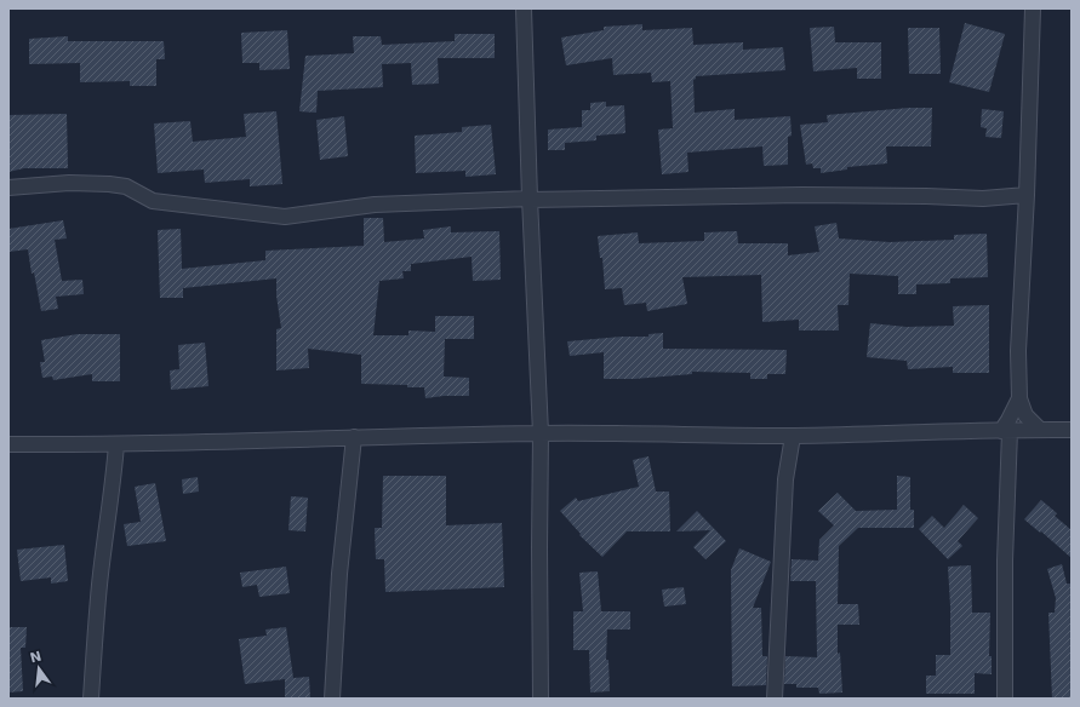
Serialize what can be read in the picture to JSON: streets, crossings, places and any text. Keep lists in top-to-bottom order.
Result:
{
  "north": "top"
}
